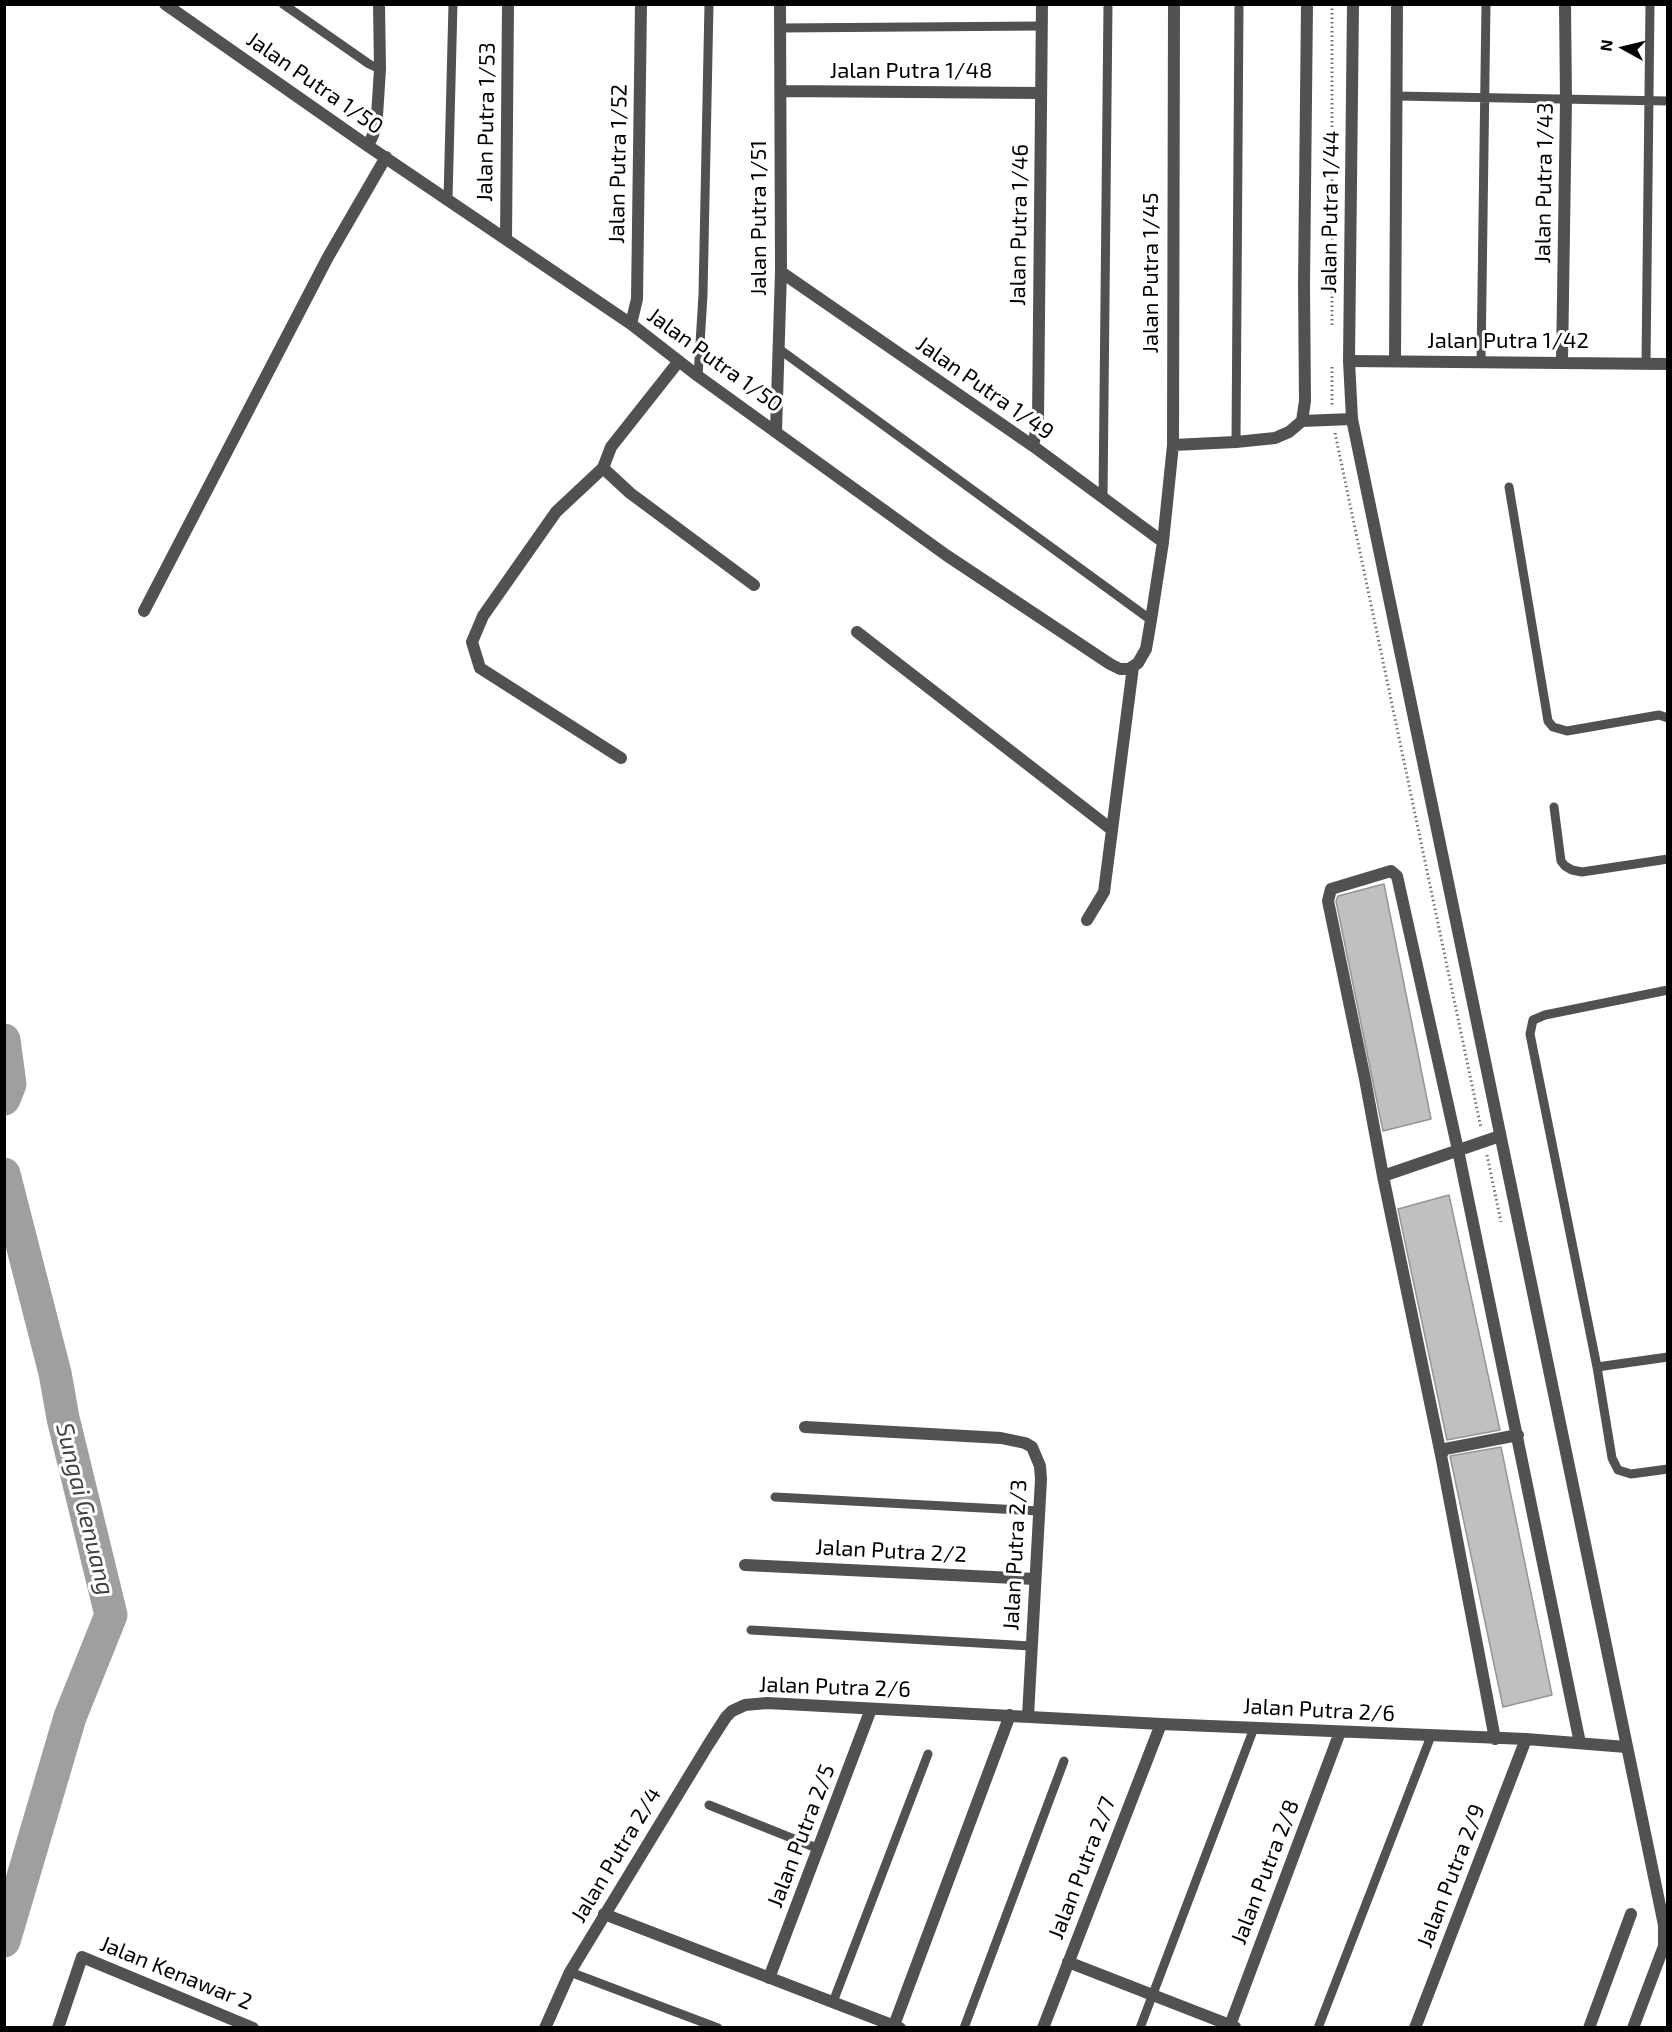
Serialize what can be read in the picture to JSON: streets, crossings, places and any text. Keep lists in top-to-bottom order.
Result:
{
  "streets": {
    "street": [
      "Jalan Putra 1/48",
      "Jalan Putra 1/50",
      "Jalan Putra 1/53",
      "Jalan Putra 1/52",
      "Jalan Putra 1/43",
      "Jalan Putra 1/44",
      "Jalan Putra 1/51",
      "Jalan Putra 1/46",
      "Jalan Putra 1/45",
      "Jalan Putra 1/42",
      "Jalan Putra 1/49",
      "Jalan Putra 2/2",
      "Jalan Putra 2/3",
      "Jalan Putra 2/6",
      "Jalan Putra 2/5",
      "Jalan Putra 2/4",
      "Jalan Putra 2/7",
      "Jalan Putra 2/8",
      "Jalan Putra 2/9",
      "Jalan Kenawar 2"
    ]
  },
  "crossings": [
    ["Jalan Putra 1/48", "Jalan Putra 1/51"],
    ["Jalan Putra 1/48", "Jalan Putra 1/46"],
    ["Jalan Putra 1/50", "Jalan Putra 1/53"],
    ["Jalan Putra 1/50", "Jalan Putra 1/52"],
    ["Jalan Putra 1/50", "Jalan Putra 1/51"],
    ["Jalan Putra 1/43", "Jalan Putra 1/42"],
    ["Jalan Putra 1/44", "Jalan Putra 1/42"],
    ["Jalan Putra 1/44", "Jalan Putra 2/6"],
    ["Jalan Putra 1/51", "Jalan Putra 1/49"],
    ["Jalan Putra 1/46", "Jalan Putra 1/49"],
    ["Jalan Putra 1/45", "Jalan Putra 1/49"],
    ["Jalan Putra 2/2", "Jalan Putra 2/3"],
    ["Jalan Putra 2/3", "Jalan Putra 2/6"],
    ["Jalan Putra 2/6", "Jalan Putra 2/5"],
    ["Jalan Putra 2/6", "Jalan Putra 2/4"],
    ["Jalan Putra 2/6", "Jalan Putra 2/7"],
    ["Jalan Putra 2/6", "Jalan Putra 2/8"],
    ["Jalan Putra 2/6", "Jalan Putra 2/9"]
  ],
  "water": ["Sungai Genuang"],
  "north": "left"
}
